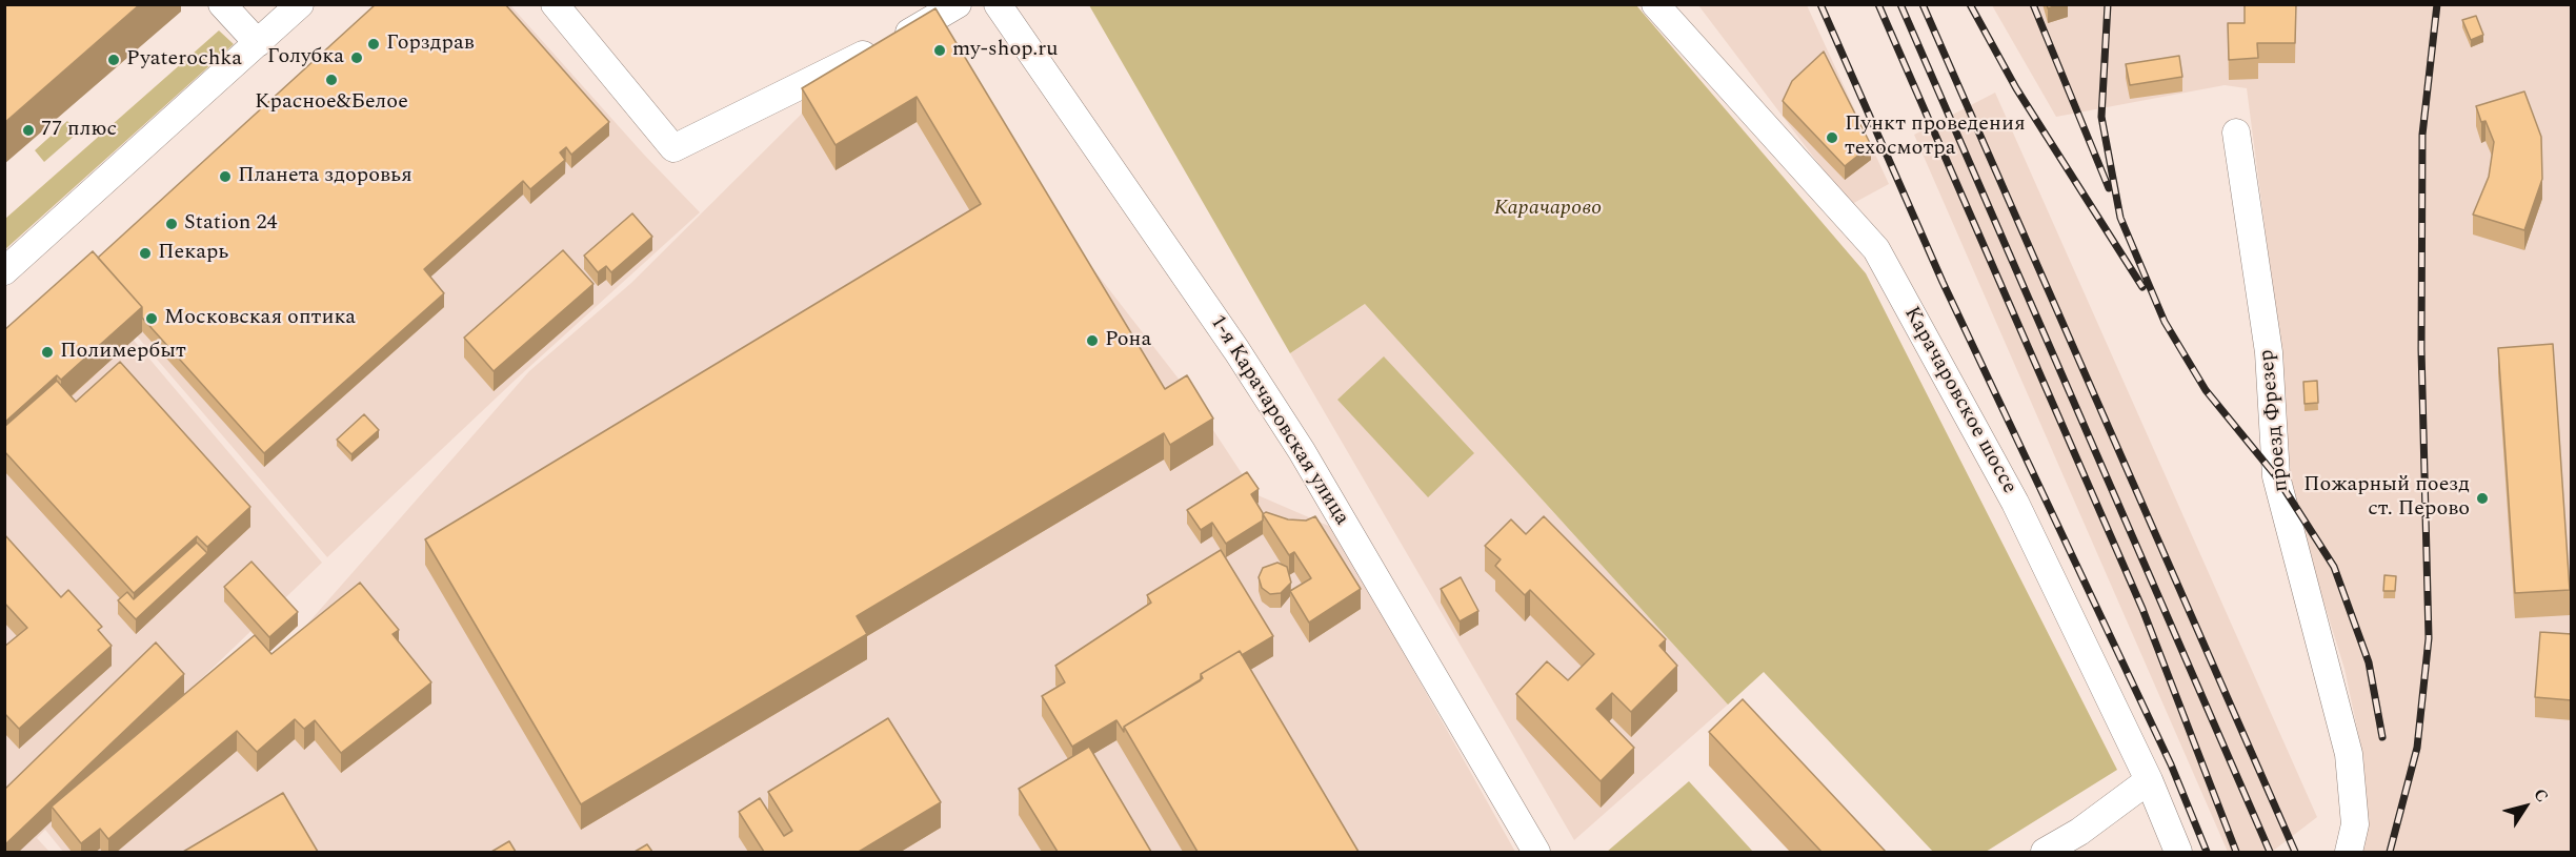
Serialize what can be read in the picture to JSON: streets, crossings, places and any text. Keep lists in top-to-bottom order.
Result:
{
  "streets": {
    "street": ["Карачаровское шоссе", "1-я Карачаровская улица", "проезд Фрезер"]
  },
  "parks": ["Карачарово"],
  "places": [
    "Горздрав",
    "my-shop.ru",
    "Голубка",
    "Pyaterochka",
    "Красное&Белое",
    "77 плюс",
    "Пункт проведения техосмотра",
    "Планета здоровья",
    "Station 24",
    "Пекарь",
    "Московская оптика",
    "Рона",
    "Полимербыт",
    "Пожарный поезд ст. Перово"
  ],
  "north": "top right"
}
